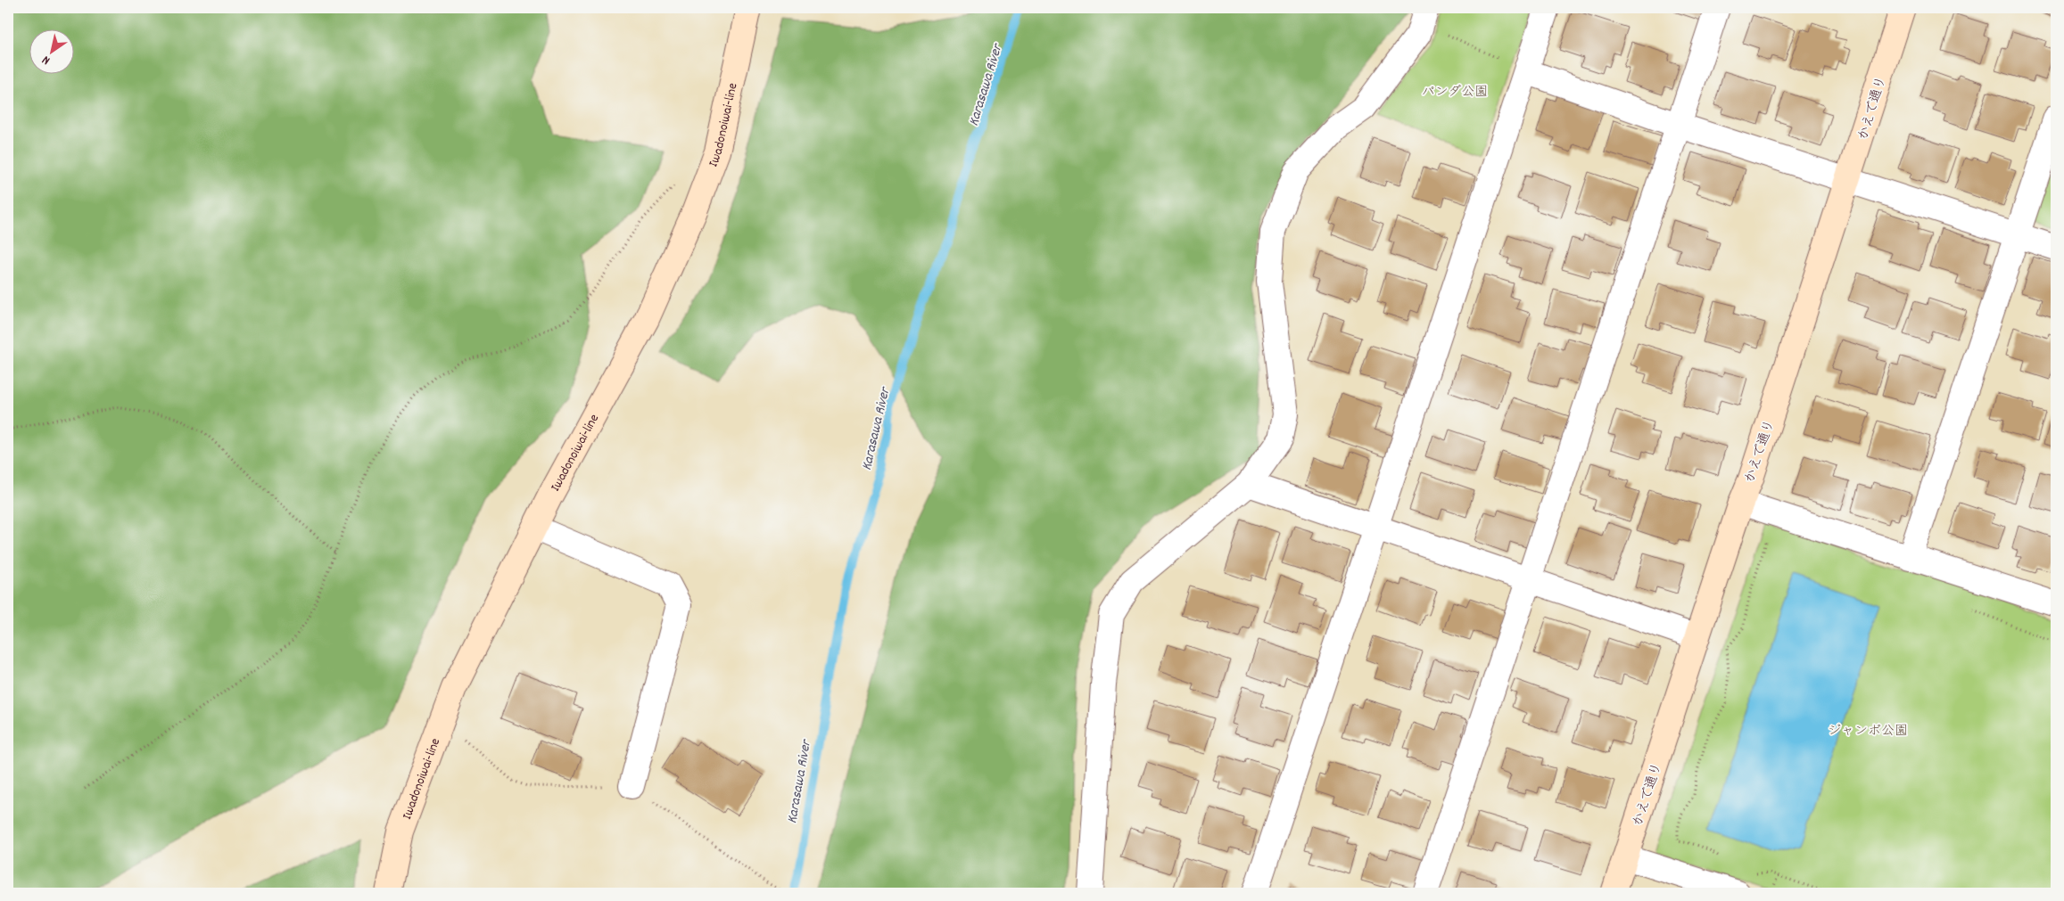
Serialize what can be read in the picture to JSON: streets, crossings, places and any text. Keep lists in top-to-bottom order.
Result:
{
  "streets": {
    "main road": ["かえで通り", "Iwadonoiwai-line"]
  },
  "water": ["Karasawa River"],
  "parks": ["パンダ公園", "ジャンボ公園"],
  "north": "bottom left"
}
